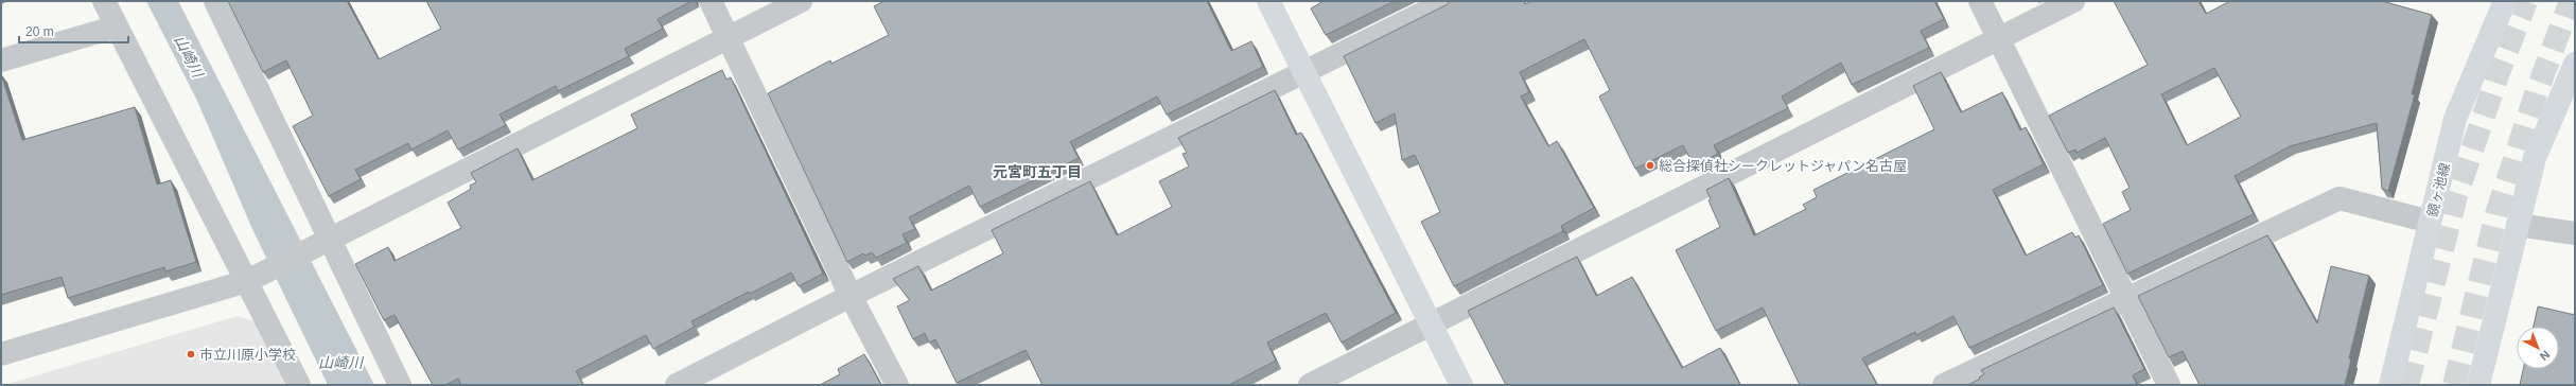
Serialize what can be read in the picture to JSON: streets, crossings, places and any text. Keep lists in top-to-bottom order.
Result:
{
  "streets": {
    "street": ["鏡ヶ池線"]
  },
  "districts": ["元宮町五丁目"],
  "water": ["山崎川"],
  "places": ["総合探偵社シークレットジャパン名古屋", "市立川原小学校"],
  "scale_bar": "20 m",
  "north": "bottom right"
}
